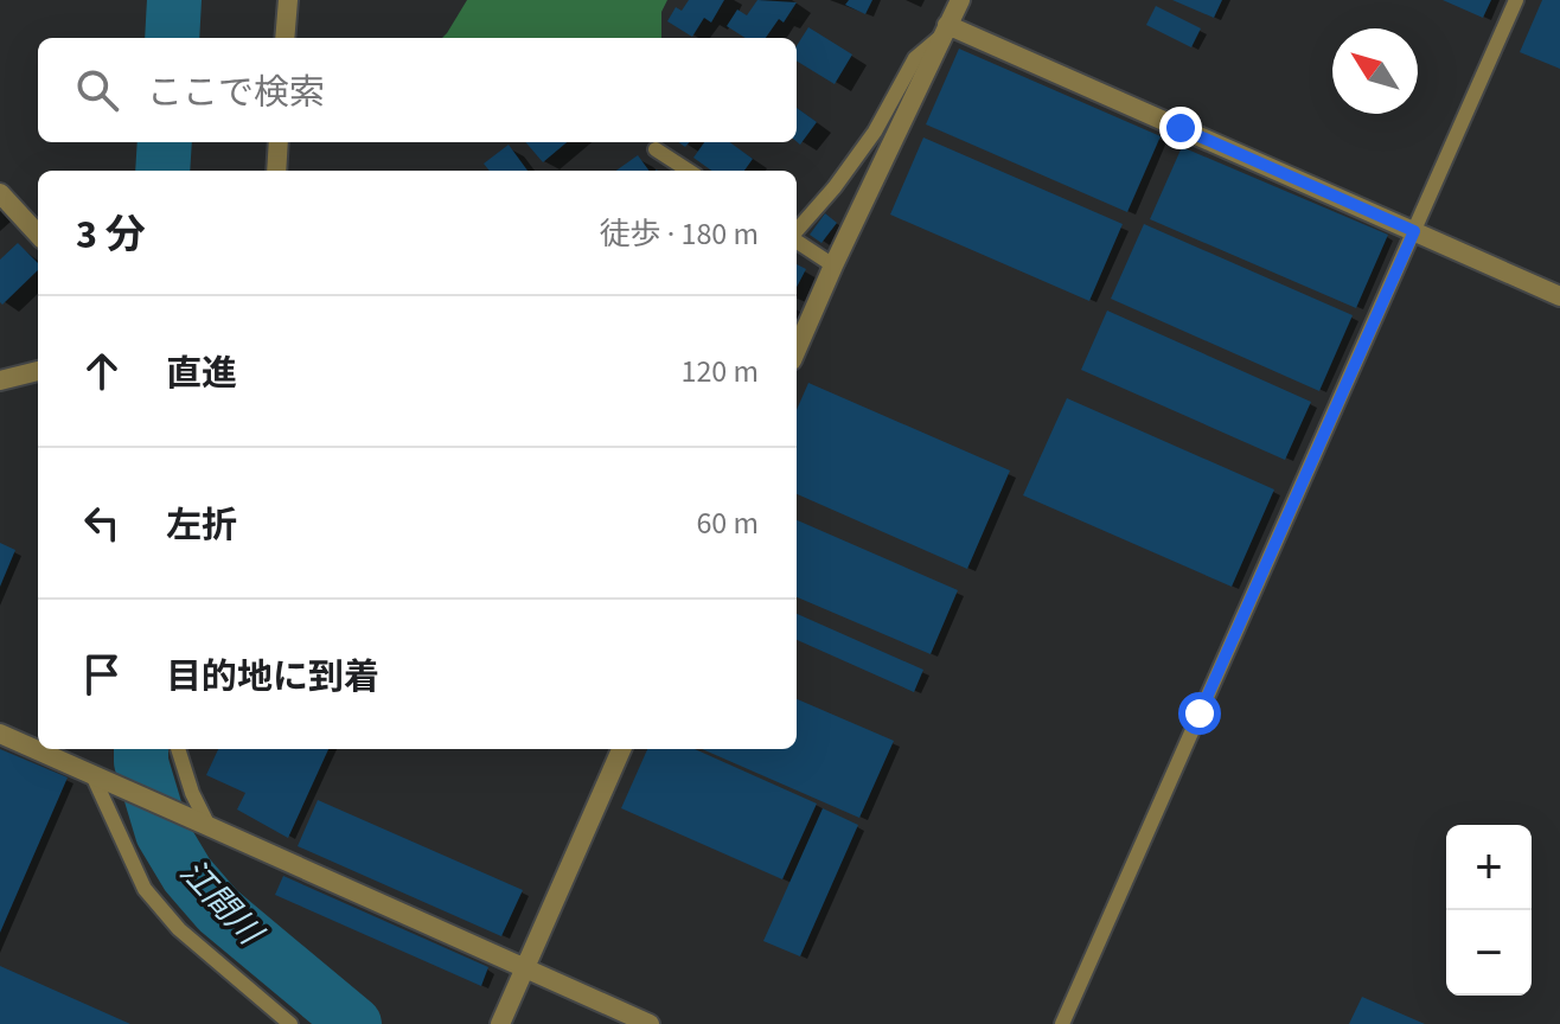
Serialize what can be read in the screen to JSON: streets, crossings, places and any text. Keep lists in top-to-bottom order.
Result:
{
  "water": ["江間川"],
  "north": "top left",
  "page": {
    "search": "ここで検索",
    "heading": ["3 分", "徒歩 · 180 m"],
    "list": [
      ["直進", "120 m"],
      ["左折", "60 m"],
      "目的地に到着"
    ],
    "map_buttons": ["+", "−"]
  }
}
